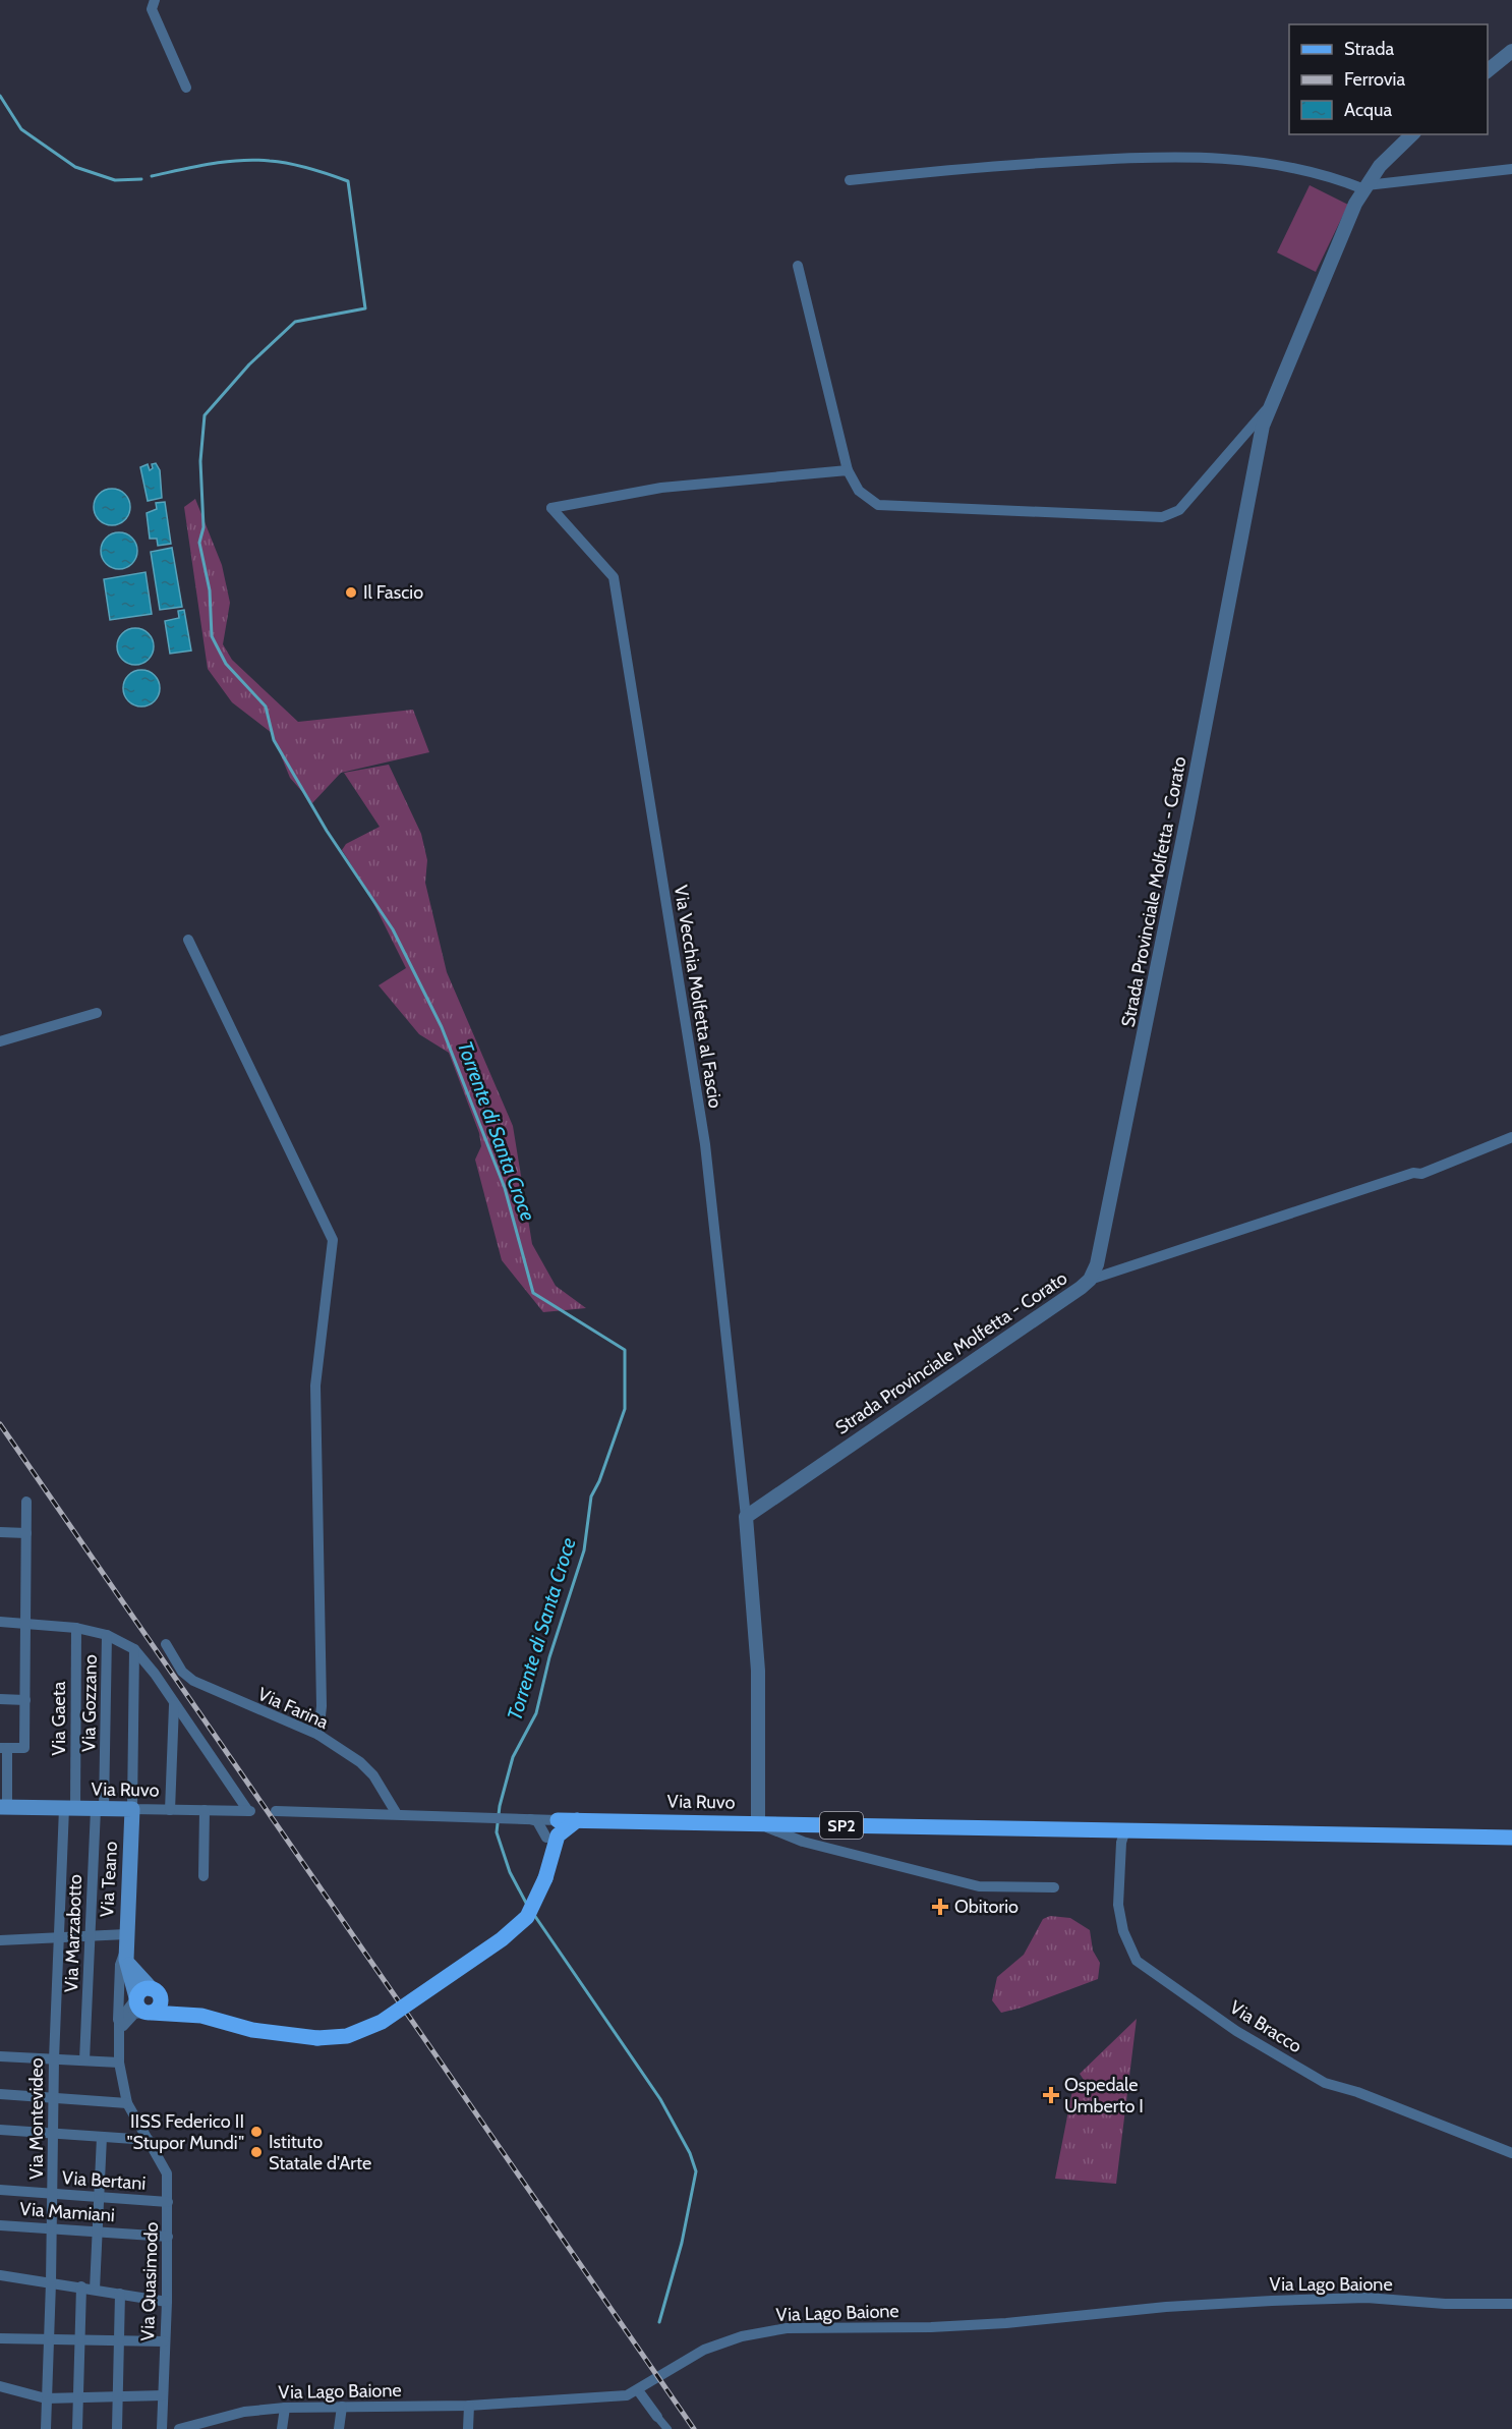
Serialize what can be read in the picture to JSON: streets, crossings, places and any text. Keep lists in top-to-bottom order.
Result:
{
  "streets": {
    "main road": ["Via Ruvo", "SP2", "Via Teano"],
    "street": [
      "Strada Provinciale Molfetta - Corato",
      "Via Vecchia Molfetta al Fascio",
      "Via Gozzano",
      "Via Farina",
      "Via Gaeta",
      "Via Marzabotto",
      "Via Bracco",
      "Via Montevideo",
      "Via Bertani",
      "Via Mamiani",
      "Via Quasimodo",
      "Via Lago Baione"
    ]
  },
  "crossings": [
    ["Strada Provinciale Molfetta - Corato", "Via Vecchia Molfetta al Fascio"],
    ["Via Gozzano", "Via Ruvo"],
    ["Via Gozzano", "Via Marzabotto"],
    ["Via Farina", "Via Ruvo"],
    ["Via Gaeta", "Via Ruvo"],
    ["Via Gaeta", "Via Montevideo"],
    ["Via Ruvo", "SP2"],
    ["Via Ruvo", "Via Teano"],
    ["Via Ruvo", "Via Marzabotto"],
    ["Via Ruvo", "Via Bracco"],
    ["Via Ruvo", "Via Montevideo"],
    ["SP2", "Via Bracco"],
    ["Via Teano", "Via Quasimodo"],
    ["Via Montevideo", "Via Bertani"],
    ["Via Montevideo", "Via Mamiani"],
    ["Via Bertani", "Via Quasimodo"],
    ["Via Mamiani", "Via Quasimodo"]
  ],
  "water": ["Torrente di Santa Croce"],
  "places": {
    "other": ["Il Fascio", "IISS Federico II \"Stupor Mundi\"", "Istituto Statale d'Arte"],
    "health": ["Obitorio", "Ospedale Umberto I"]
  },
  "legend": ["Strada", "Ferrovia", "Acqua"]
}
